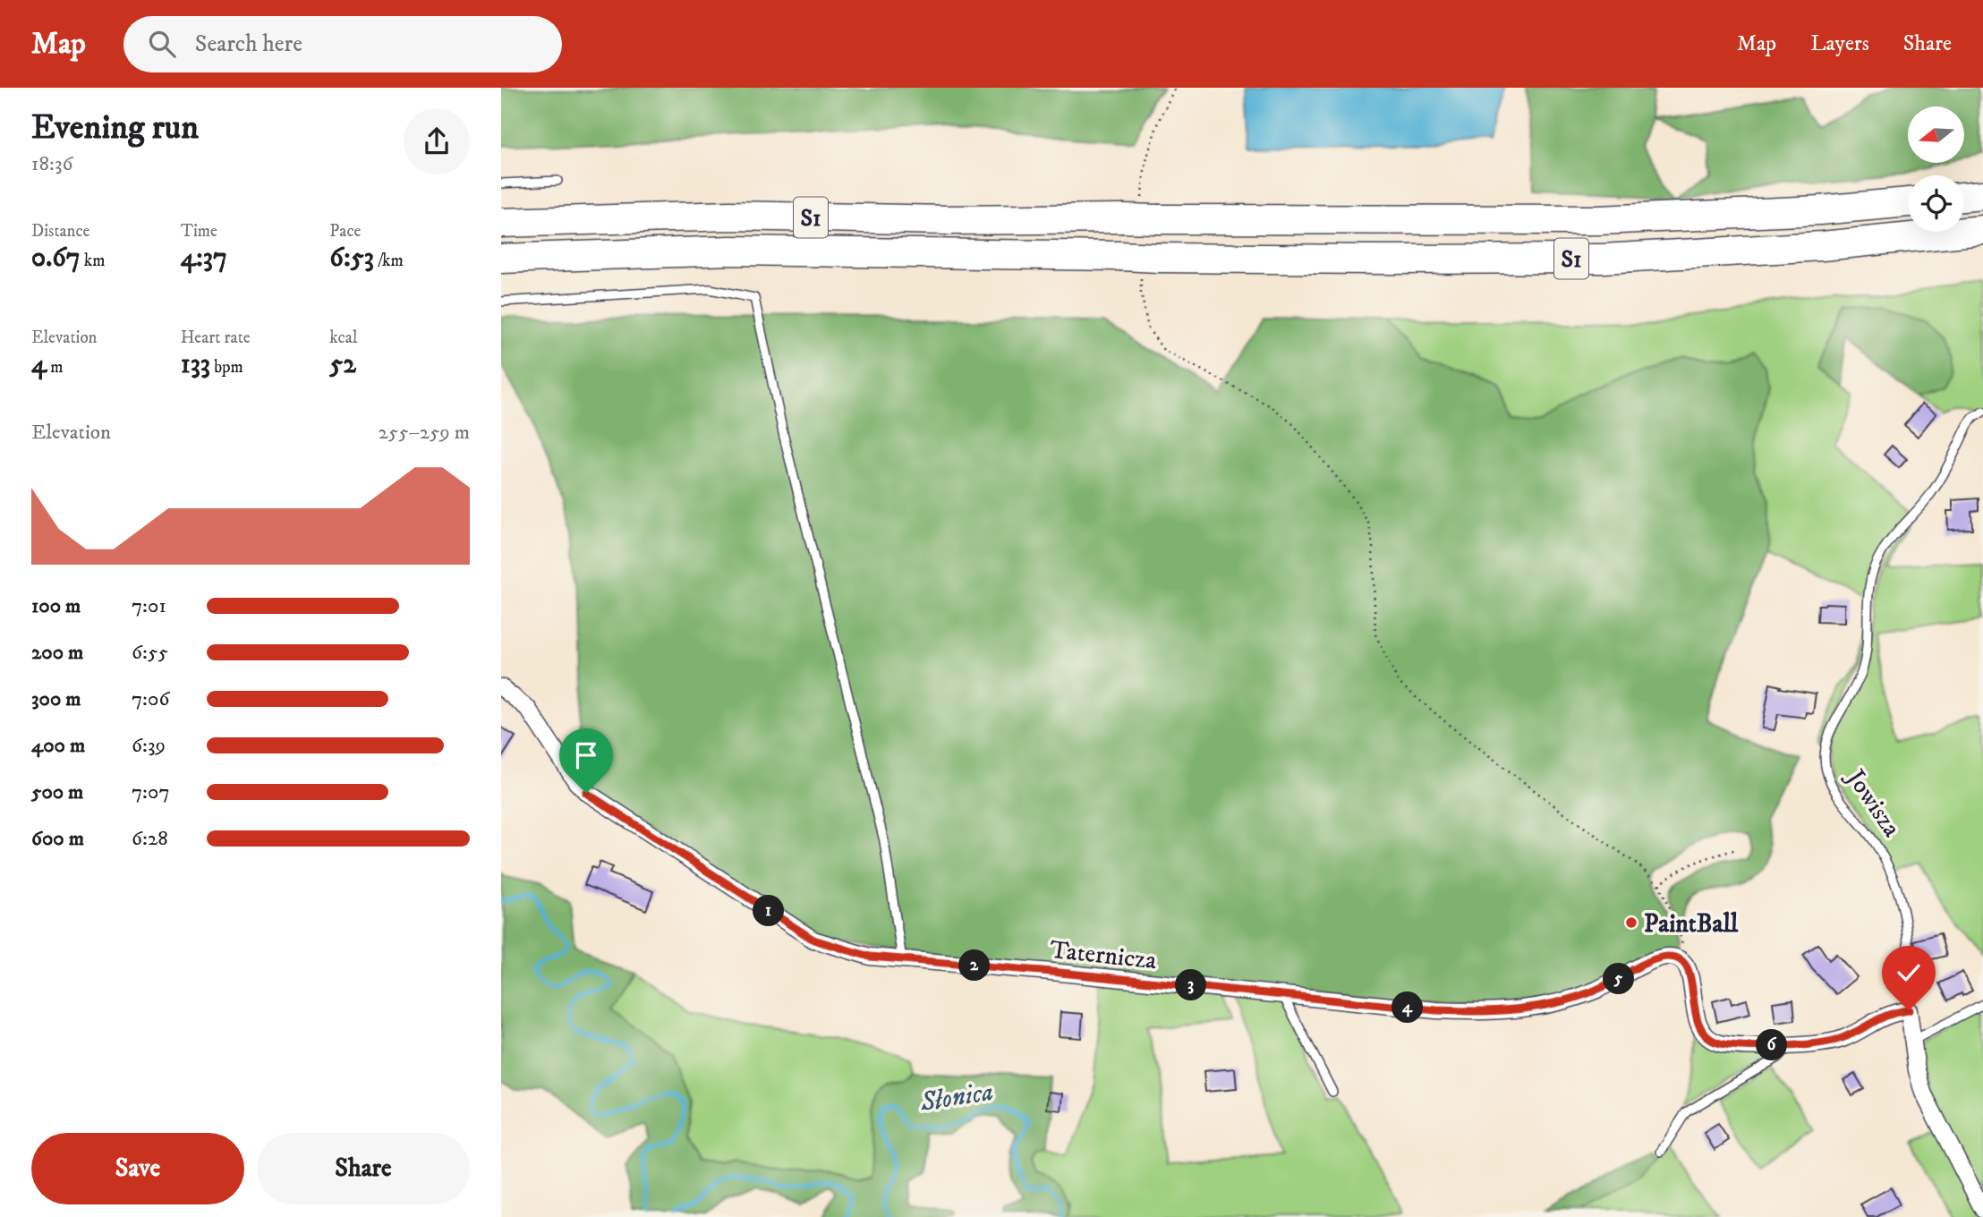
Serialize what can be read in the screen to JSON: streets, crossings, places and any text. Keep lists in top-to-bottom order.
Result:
{
  "streets": {
    "highway": ["S1"],
    "street": ["Jowisza", "Taternicza"]
  },
  "water": ["Słonica"],
  "places": ["PaintBall"],
  "north": "left",
  "page": {
    "header": "Map",
    "search": "Search here",
    "nav": ["Map", "Layers", "Share"],
    "heading": ["Evening run", "18:36"],
    "stats": [
      ["Distance", "0.67 km"],
      ["Time", "4:37"],
      ["Pace", "6:53 /km"],
      ["Elevation", "4 m"],
      ["Heart rate", "133 bpm"],
      ["kcal", "52"]
    ],
    "chart": ["Elevation", "255–259 m"],
    "list": [
      {
        "name": "100 m",
        "note": "7:01"
      },
      {
        "name": "200 m",
        "note": "6:55"
      },
      {
        "name": "300 m",
        "note": "7:06"
      },
      {
        "name": "400 m",
        "note": "6:39"
      },
      {
        "name": "500 m",
        "note": "7:07"
      },
      {
        "name": "600 m",
        "note": "6:28"
      }
    ],
    "pins": [
      "1",
      "2",
      "5",
      "3",
      "4",
      "6"
    ],
    "buttons": ["Save", "Share"]
  }
}
